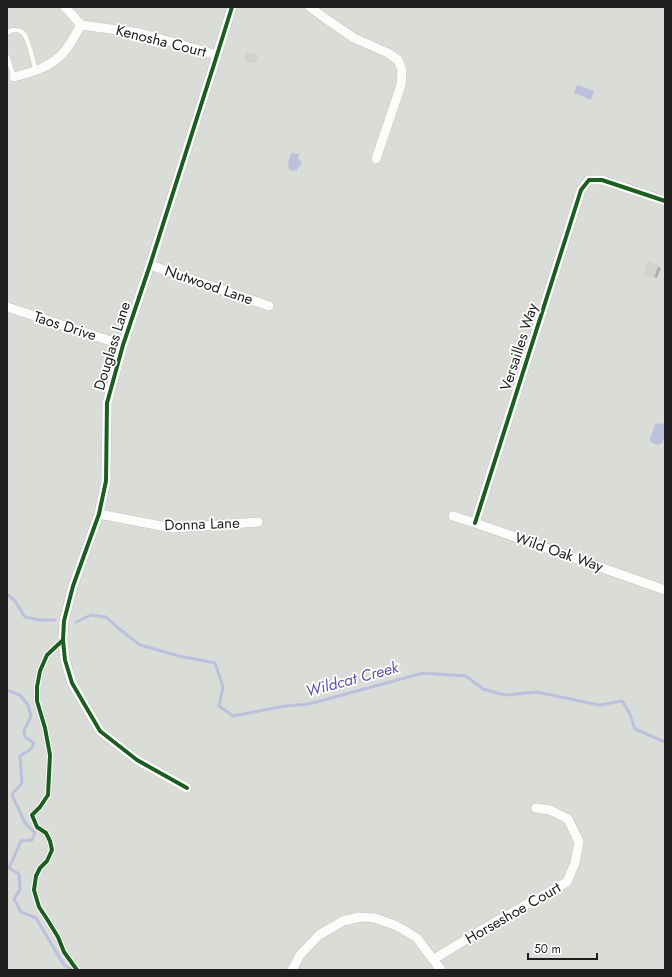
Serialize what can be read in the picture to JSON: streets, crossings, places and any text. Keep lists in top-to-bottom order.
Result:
{
  "streets": {
    "street": [
      "Kenosha Court",
      "Nutwood Lane",
      "Taos Drive",
      "Douglass Lane",
      "Versailles Way",
      "Donna Lane",
      "Wild Oak Way",
      "Horseshoe Court"
    ]
  },
  "crossings": [
    ["Kenosha Court", "Douglass Lane"],
    ["Nutwood Lane", "Douglass Lane"],
    ["Taos Drive", "Douglass Lane"],
    ["Douglass Lane", "Donna Lane"],
    ["Versailles Way", "Wild Oak Way"]
  ],
  "water": ["Wildcat Creek"],
  "scale_bar": "50 m"
}
